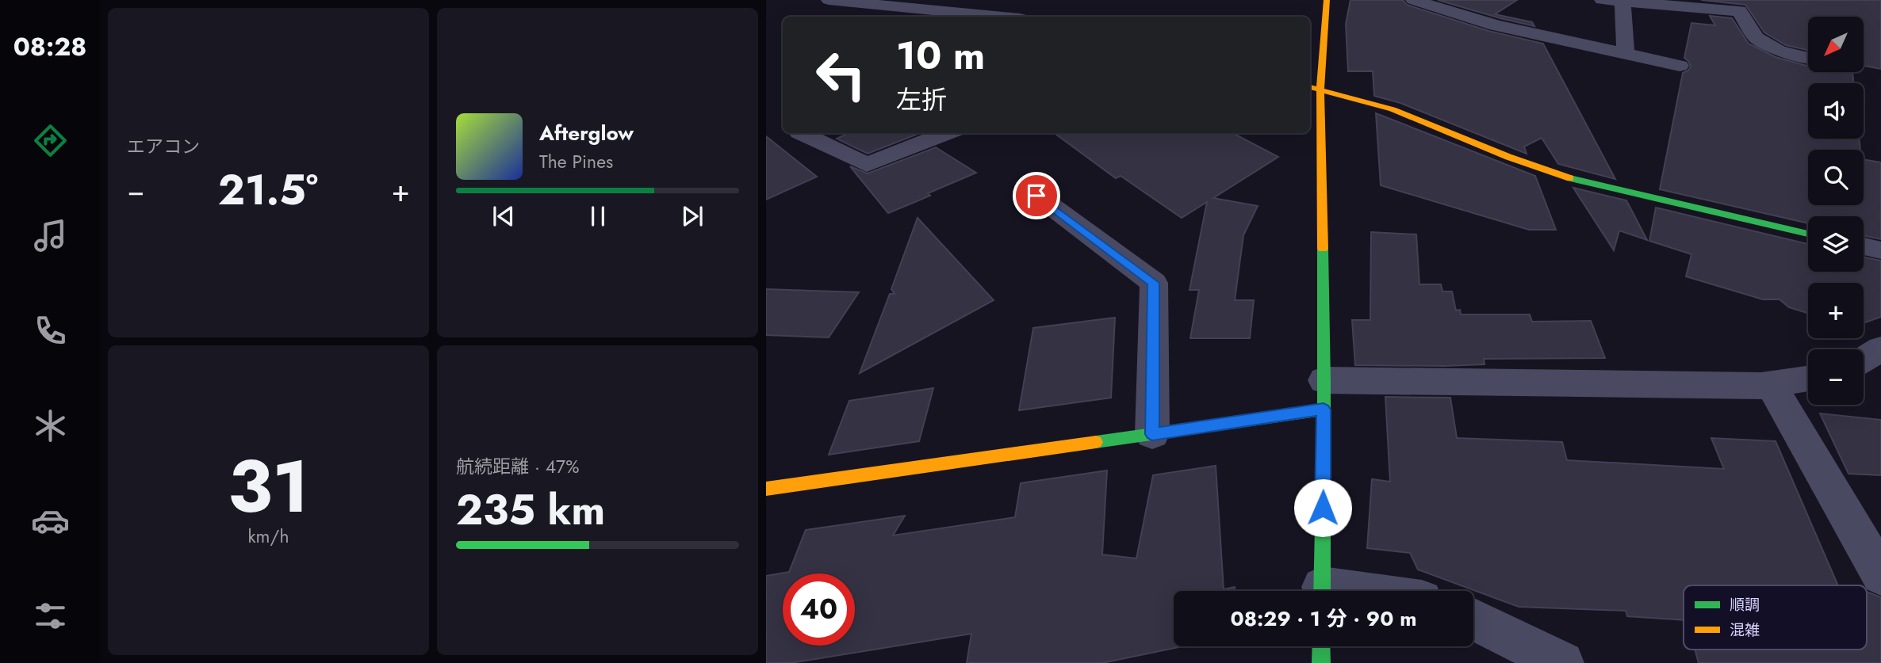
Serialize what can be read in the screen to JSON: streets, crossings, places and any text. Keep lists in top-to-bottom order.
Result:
{
  "legend": ["順調", "混雑"],
  "north": "bottom left",
  "page": {
    "tabs": "08:28",
    "tile": [
      "エアコン",
      ["31", "km/h"],
      ["航続距離 · 47%", "235 km"]
    ],
    "map_buttons": ["+", "−"],
    "turn": ["10 m", "左折"],
    "song": ["Afterglow", "The Pines"],
    "heat": ["−", "21.5°", "+"],
    "limit": "40",
    "trip": "08:29 · 1 分 · 90 m"
  }
}
